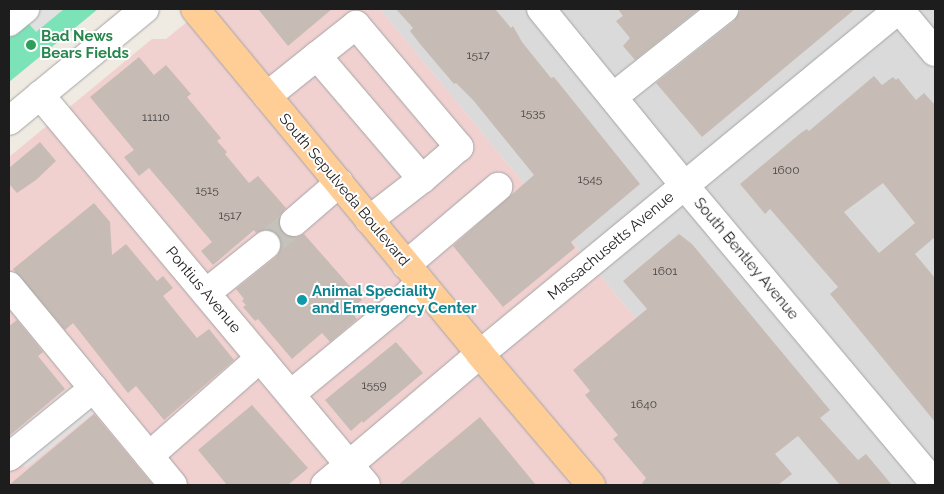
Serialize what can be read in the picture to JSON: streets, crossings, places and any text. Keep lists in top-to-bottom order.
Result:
{
  "streets": {
    "main road": ["South Sepulveda Boulevard"],
    "street": ["Massachusetts Avenue", "South Bentley Avenue", "Pontius Avenue"]
  },
  "crossings": [
    ["South Sepulveda Boulevard", "Massachusetts Avenue"],
    ["Massachusetts Avenue", "South Bentley Avenue"],
    ["Massachusetts Avenue", "Pontius Avenue"]
  ],
  "places": ["Bad News Bears Fields", "Animal Speciality and Emergency Center"],
  "house_numbers": [
    "1517",
    "1535",
    "11110",
    "1600",
    "1545",
    "1515",
    "1517",
    "1601",
    "1559",
    "1640"
  ]
}
